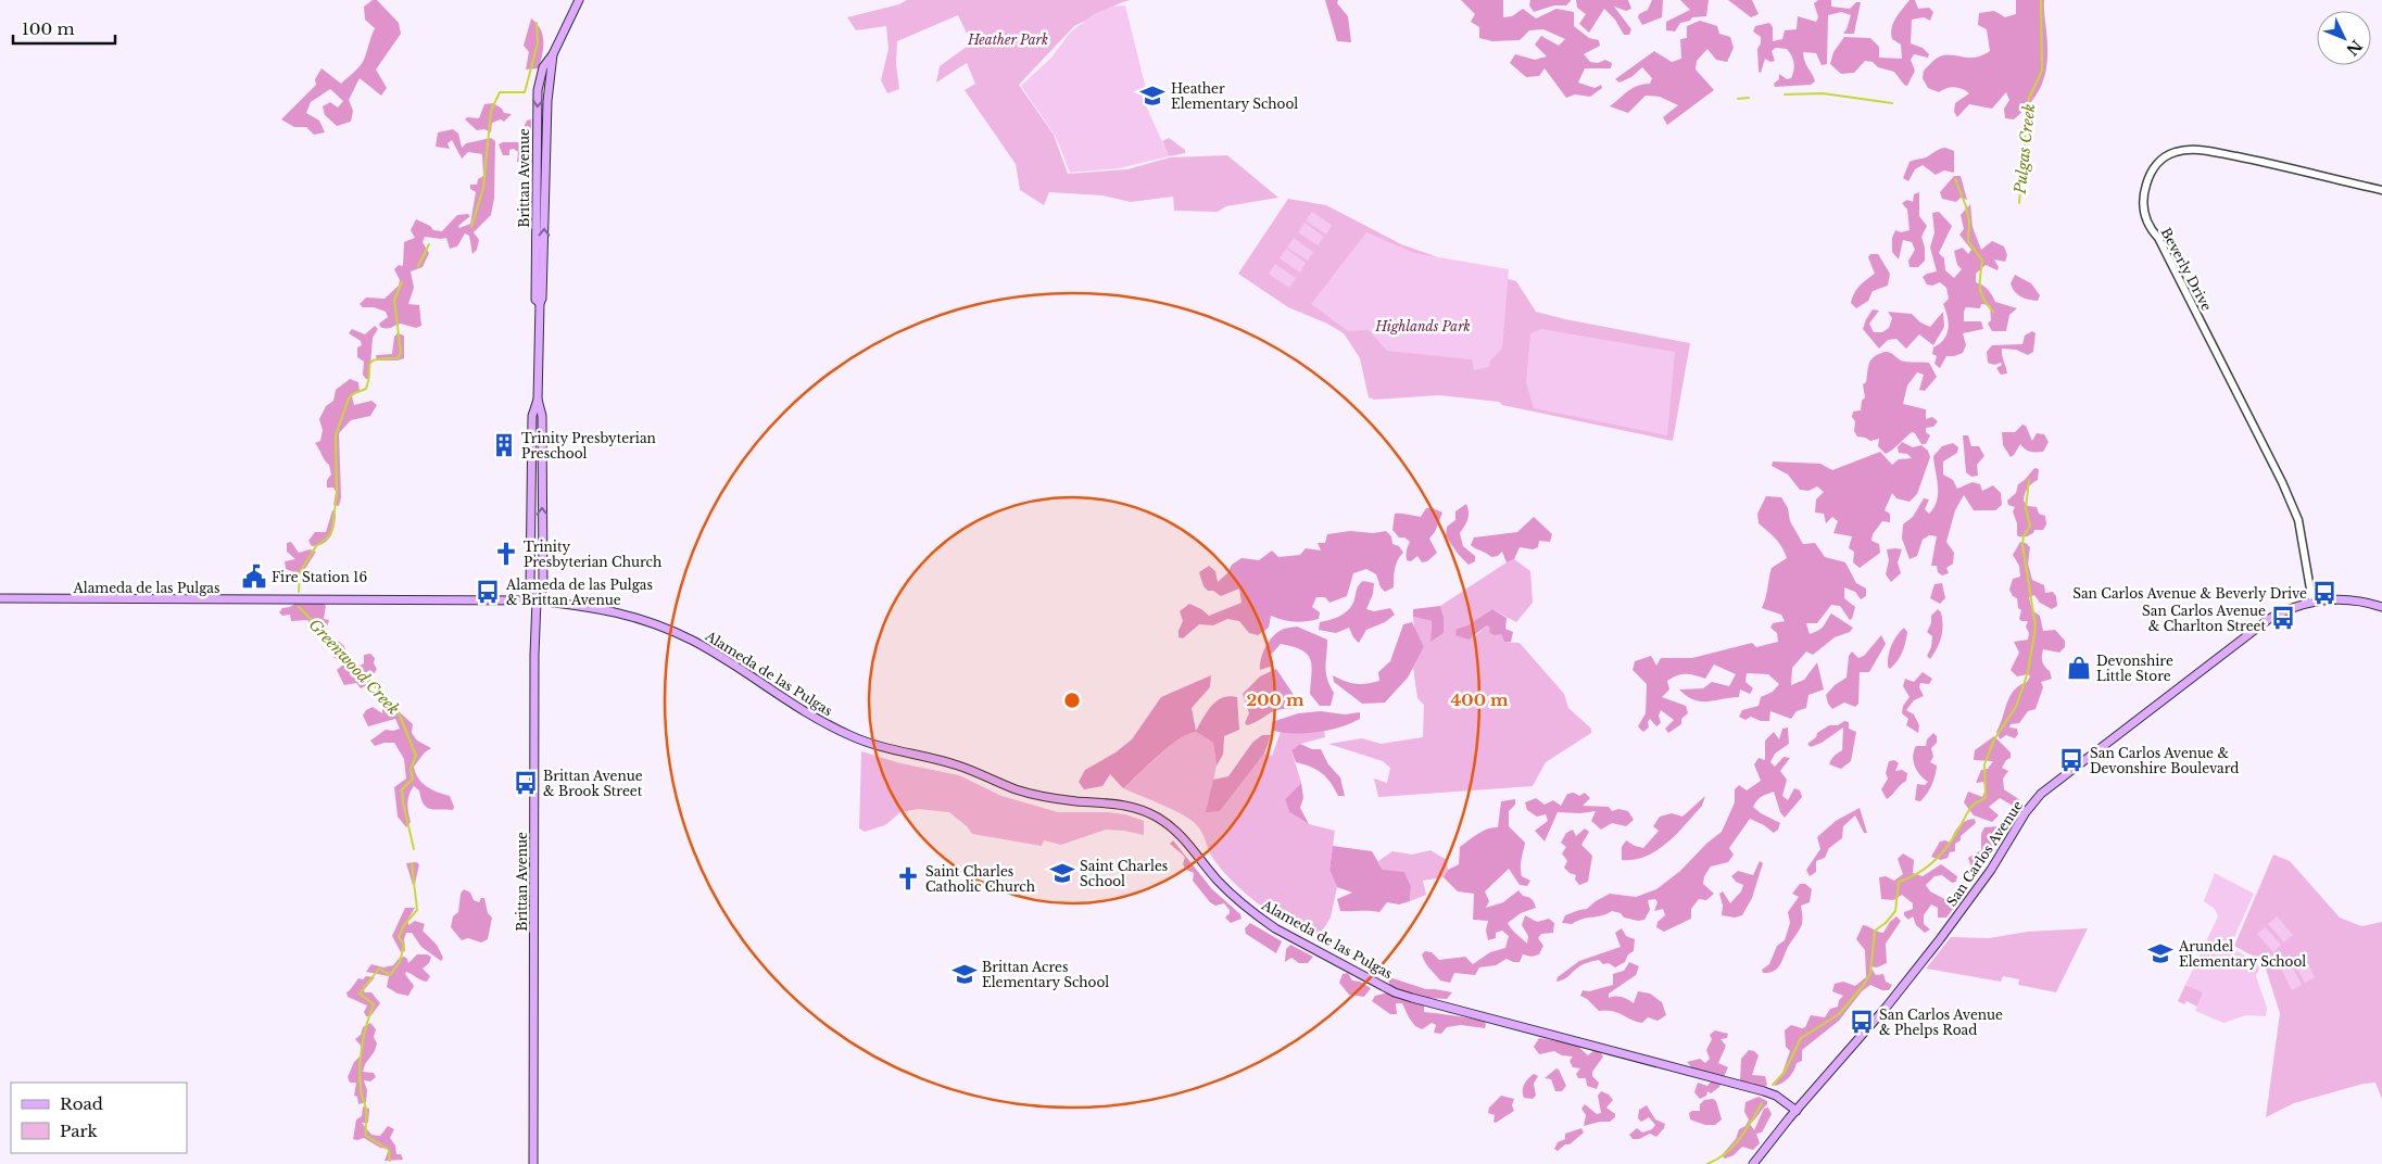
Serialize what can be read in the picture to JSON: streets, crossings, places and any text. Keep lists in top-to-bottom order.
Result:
{
  "streets": {
    "main road": ["Brittan Avenue", "Alameda de las Pulgas", "San Carlos Avenue"],
    "street": ["Beverly Drive"]
  },
  "crossings": [
    ["Brittan Avenue", "Alameda de las Pulgas"],
    ["Beverly Drive", "San Carlos Avenue"],
    ["Alameda de las Pulgas", "San Carlos Avenue"]
  ],
  "water": ["Pulgas Creek", "Greenwood Creek"],
  "parks": ["Heather Park", "Highlands Park"],
  "places": {
    "school or university": [
      "Heather Elementary School",
      "Saint Charles School",
      "Arundel Elementary School",
      "Brittan Acres Elementary School"
    ],
    "building": ["Trinity Presbyterian Preschool"],
    "church": ["Trinity Presbyterian Church", "Saint Charles Catholic Church"],
    "public building": ["Fire Station 16"],
    "bus stop": [
      "Alameda de las Pulgas & Brittan Avenue",
      "San Carlos Avenue & Beverly Drive",
      "San Carlos Avenue & Charlton Street",
      "San Carlos Avenue & Devonshire Boulevard",
      "Brittan Avenue & Brook Street",
      "San Carlos Avenue & Phelps Road"
    ],
    "shop": ["Devonshire Little Store"]
  },
  "legend": ["Road", "Park"],
  "scale_bar": "100 m",
  "north": "bottom right",
  "rings": ["200 m", "400 m"]
}
